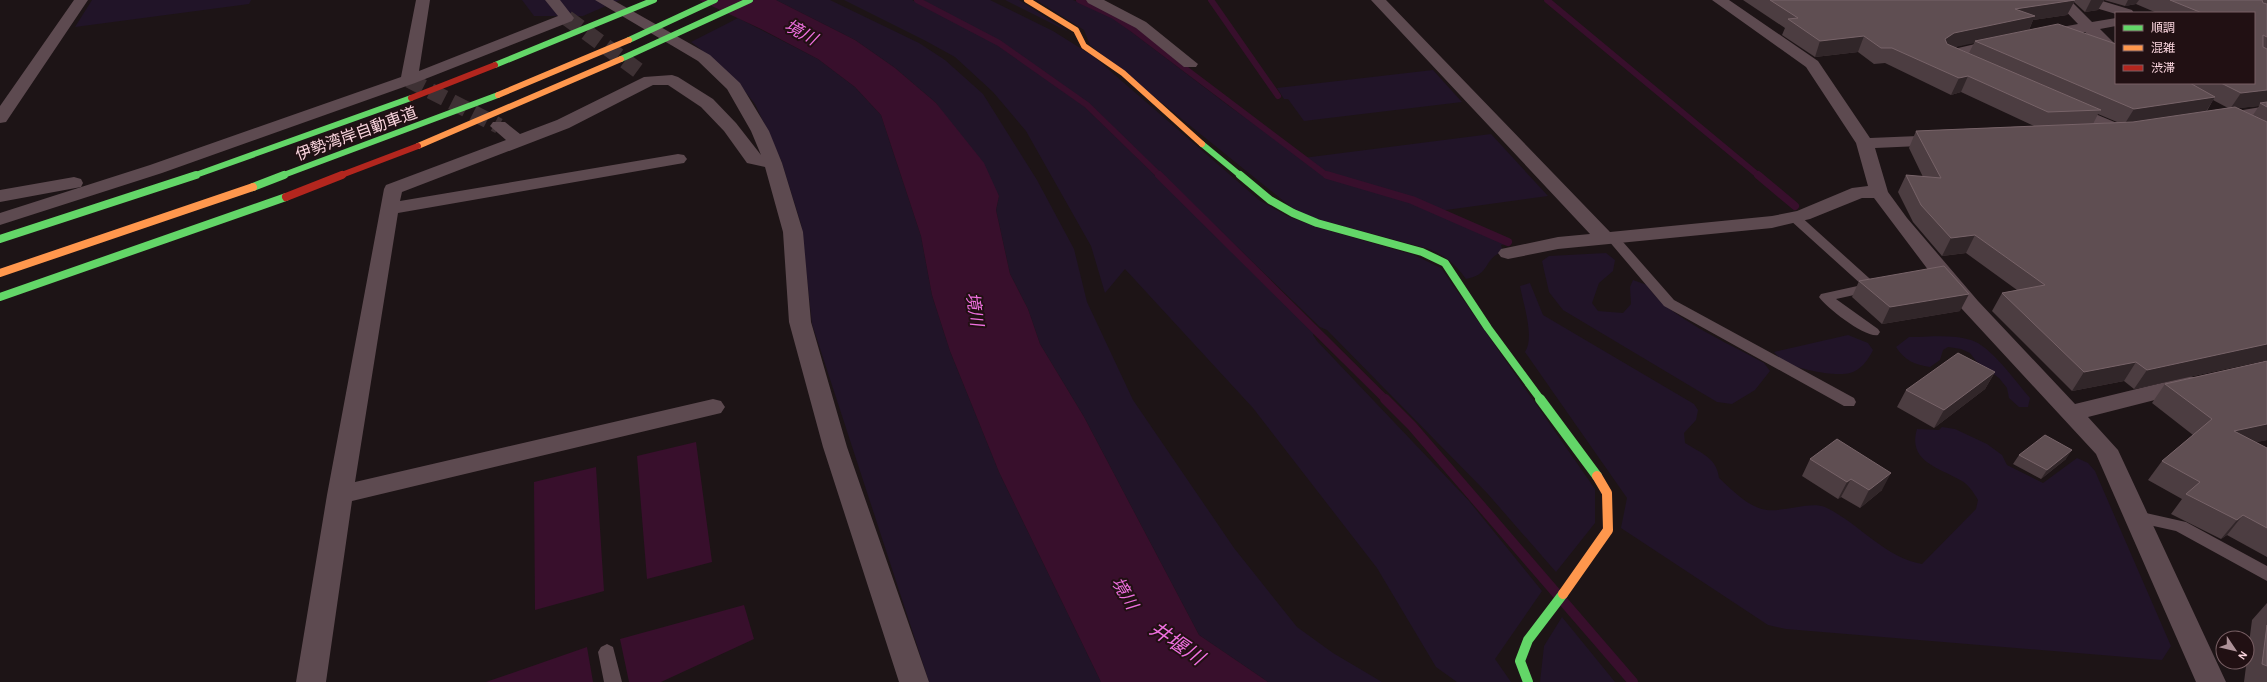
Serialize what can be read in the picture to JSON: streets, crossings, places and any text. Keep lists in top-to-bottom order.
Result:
{
  "streets": {
    "main road": ["伊勢湾岸自動車道"]
  },
  "water": ["境川", "井堰川"],
  "legend": ["順調", "混雑", "渋滞"],
  "north": "bottom right"
}
